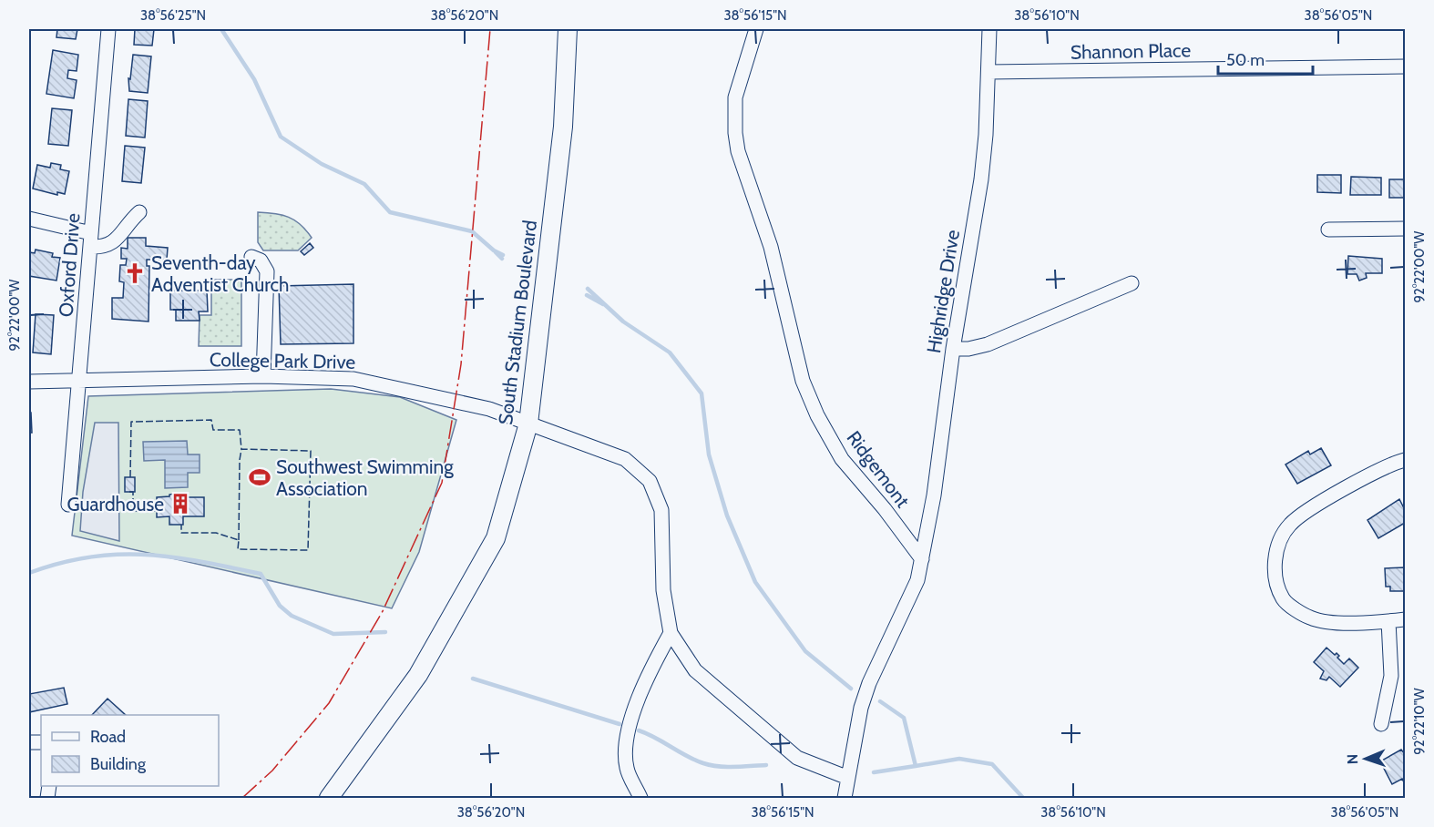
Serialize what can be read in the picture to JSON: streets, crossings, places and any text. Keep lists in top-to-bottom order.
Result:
{
  "streets": {
    "main road": ["South Stadium Boulevard"],
    "street": [
      "Shannon Place",
      "Oxford Drive",
      "Highridge Drive",
      "College Park Drive",
      "Ridgemont"
    ]
  },
  "crossings": [
    ["Shannon Place", "Highridge Drive"],
    ["Oxford Drive", "College Park Drive"],
    ["Highridge Drive", "Ridgemont"],
    ["South Stadium Boulevard", "College Park Drive"]
  ],
  "places": {
    "church": ["Seventh-day Adventist Church"],
    "sports": ["Southwest Swimming Association"],
    "building": ["Guardhouse"]
  },
  "legend": ["Road", "Building"],
  "scale_bar": "50 m",
  "north": "left",
  "coordinates": [
    "38°56'25\"N",
    "38°56'20\"N",
    "38°56'15\"N",
    "38°56'10\"N",
    "38°56'05\"N",
    "92°22'00\"W",
    "92°22'10\"W"
  ]
}
